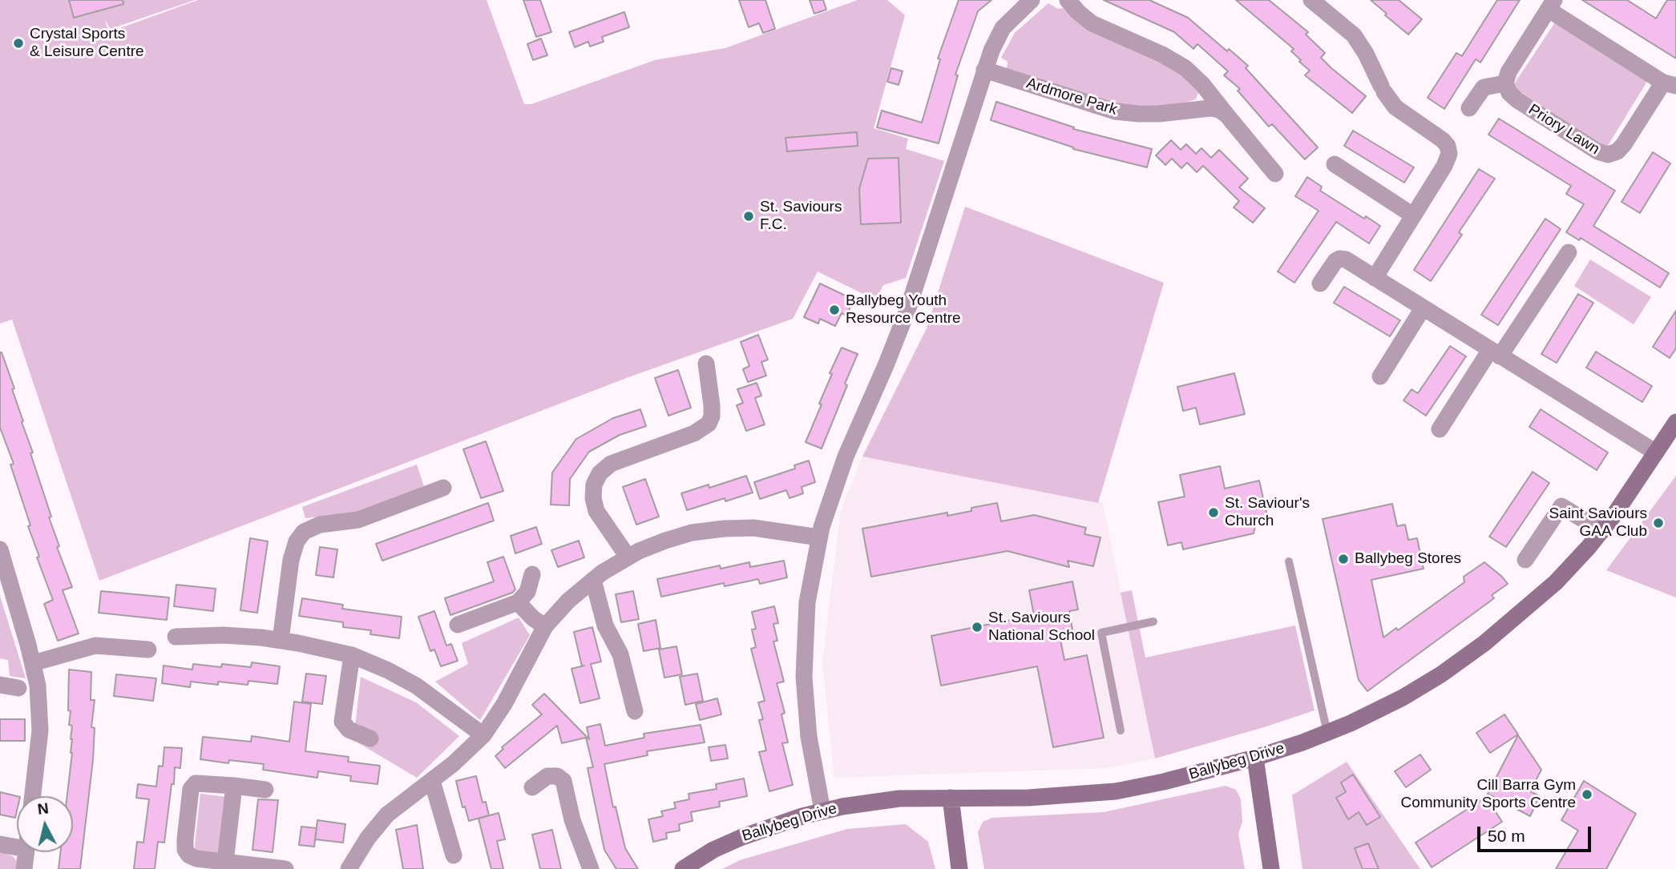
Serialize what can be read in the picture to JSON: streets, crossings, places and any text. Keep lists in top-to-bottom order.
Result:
{
  "streets": {
    "street": ["Ardmore Park", "Priory Lawn", "Ballybeg Drive"]
  },
  "places": [
    "Crystal Sports & Leisure Centre",
    "St. Saviours F.C.",
    "Ballybeg Youth Resource Centre",
    "St. Saviour's Church",
    "Saint Saviours GAA Club",
    "Ballybeg Stores",
    "St. Saviours National School",
    "Cill Barra Gym Community Sports Centre"
  ],
  "scale_bar": "50 m",
  "north": "top"
}
